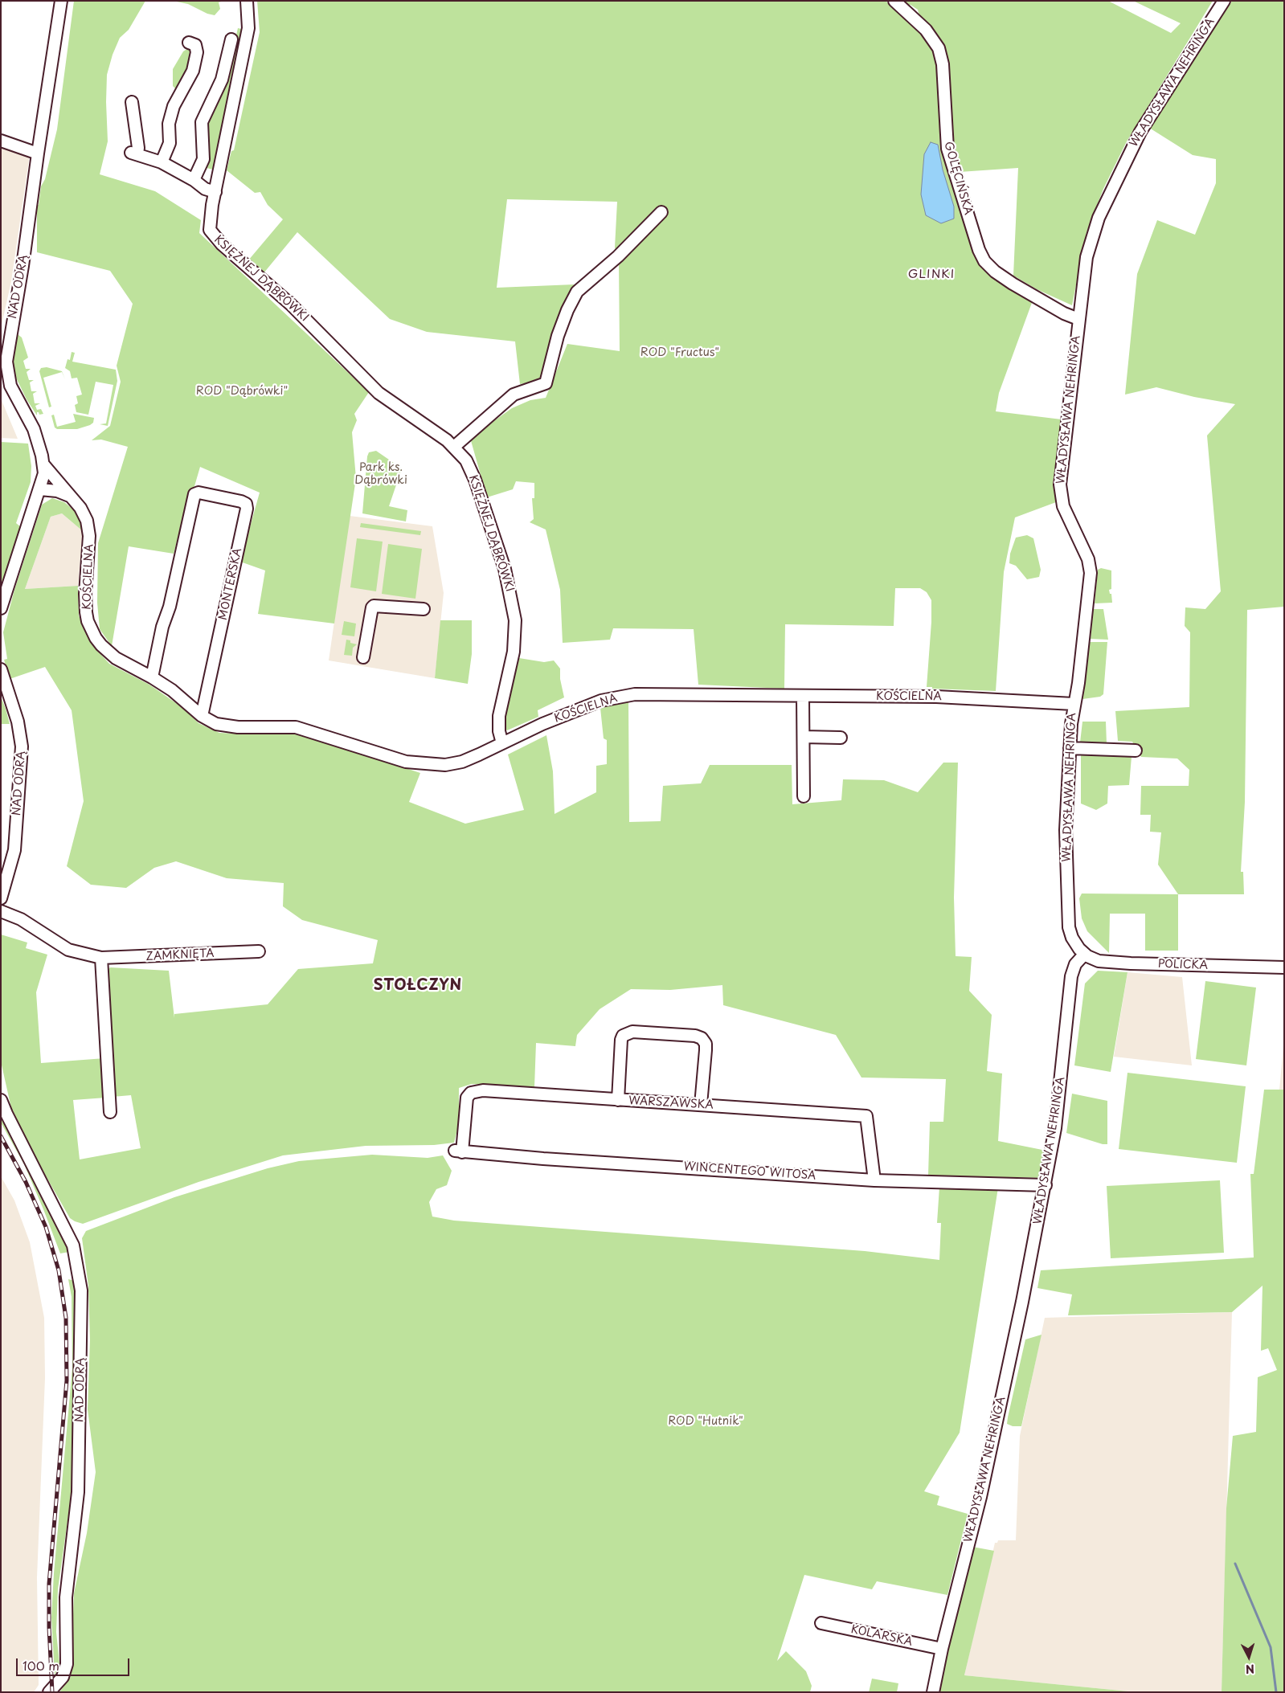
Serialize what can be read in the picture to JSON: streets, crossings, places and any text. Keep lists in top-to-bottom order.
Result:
{
  "streets": {
    "street": [
      "WŁADYSŁAWA NEHRINGA",
      "GOLĘCIŃSKA",
      "KSIĘŻNEJ DĄBRÓWKI",
      "NAD ODRĄ",
      "KOŚCIELNA",
      "MONTERSKA",
      "ZAMKNIĘTA",
      "POLICKA",
      "WARSZAWSKA",
      "WINCENTEGO WITOSA",
      "KOLARSKA"
    ]
  },
  "crossings": [
    ["WŁADYSŁAWA NEHRINGA", "GOLĘCIŃSKA"],
    ["WŁADYSŁAWA NEHRINGA", "KOŚCIELNA"],
    ["WŁADYSŁAWA NEHRINGA", "POLICKA"],
    ["WŁADYSŁAWA NEHRINGA", "WINCENTEGO WITOSA"],
    ["WŁADYSŁAWA NEHRINGA", "KOLARSKA"],
    ["KSIĘŻNEJ DĄBRÓWKI", "KOŚCIELNA"],
    ["NAD ODRĄ", "KOŚCIELNA"],
    ["KOŚCIELNA", "MONTERSKA"],
    ["WARSZAWSKA", "WINCENTEGO WITOSA"]
  ],
  "districts": ["GLINKI", "STOŁCZYN"],
  "parks": [
    "ROD \"Fructus\"",
    "ROD \"Dąbrówki\"",
    "Park ks. Dąbrówki",
    "ROD \"Hutnik\""
  ],
  "scale_bar": "100 m",
  "north": "bottom"
}
